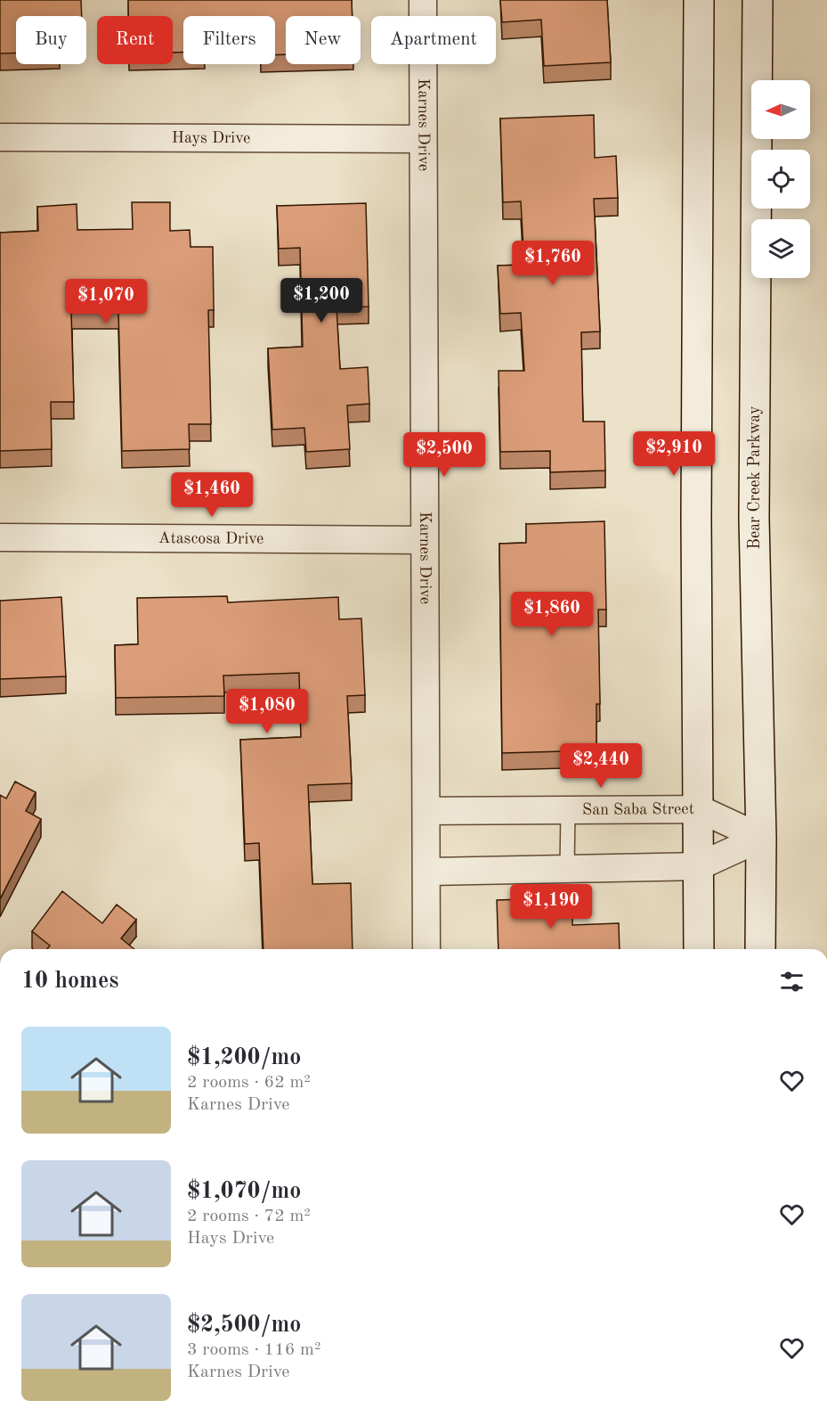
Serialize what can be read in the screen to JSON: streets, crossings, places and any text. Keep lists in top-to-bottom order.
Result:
{
  "streets": {
    "main road": ["Bear Creek Parkway"],
    "street": [
      "Karnes Drive",
      "Hays Drive",
      "Atascosa Drive",
      "San Saba Street"
    ]
  },
  "crossings": [
    ["Karnes Drive", "Hays Drive"],
    ["Karnes Drive", "Atascosa Drive"],
    ["Karnes Drive", "San Saba Street"],
    ["Bear Creek Parkway", "San Saba Street"]
  ],
  "north": "left",
  "page": {
    "chip": [
      "Buy",
      "Rent",
      "Filters",
      "New",
      "Apartment"
    ],
    "price": [
      "$1,760",
      "$1,200",
      "$1,070",
      "$2,910",
      "$2,500",
      "$1,460",
      "$1,860",
      "$1,080",
      "$2,440",
      "$1,190"
    ],
    "heading": "10 homes",
    "list": [
      {
        "name": "$1,200/mo",
        "note": "2 rooms · 62 m² · Karnes Drive"
      },
      {
        "name": "$1,070/mo",
        "note": "2 rooms · 72 m² · Hays Drive"
      },
      {
        "name": "$2,500/mo",
        "note": "3 rooms · 116 m² · Karnes Drive"
      }
    ]
  }
}
